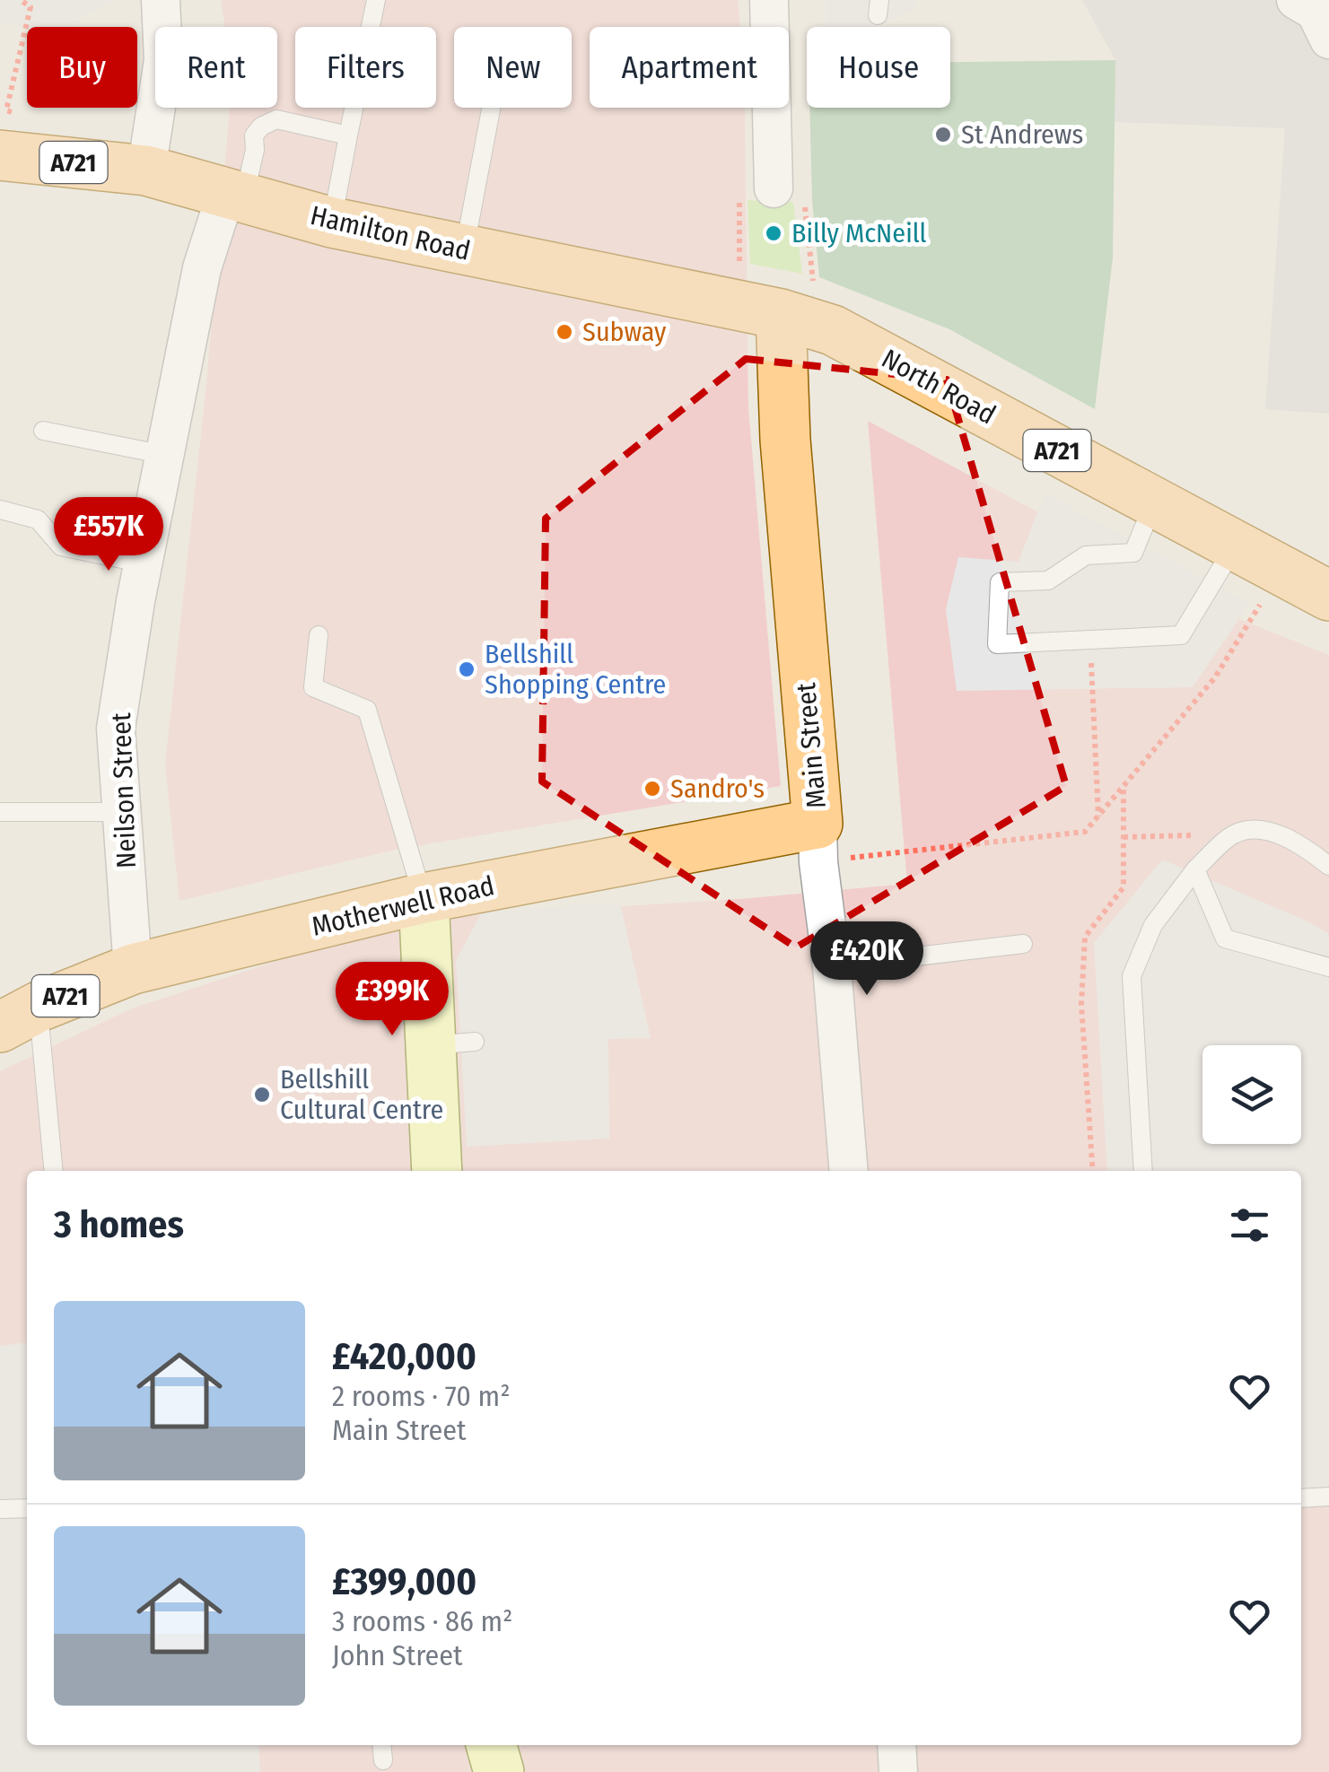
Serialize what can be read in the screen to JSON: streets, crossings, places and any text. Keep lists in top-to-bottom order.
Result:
{
  "streets": {
    "main road": [
      "A721",
      "Hamilton Road",
      "North Road",
      "Main Street",
      "Motherwell Road"
    ],
    "street": ["Neilson Street"]
  },
  "crossings": [
    ["Hamilton Road", "North Road"],
    ["Hamilton Road", "Main Street"],
    ["Hamilton Road", "Neilson Street"],
    ["North Road", "Main Street"],
    ["Main Street", "Motherwell Road"],
    ["Neilson Street", "Motherwell Road"]
  ],
  "places": [
    "St Andrews",
    "Billy McNeill",
    "Subway",
    "Bellshill Shopping Centre",
    "Sandro's",
    "Bellshill Cultural Centre"
  ],
  "page": {
    "chip": [
      "Buy",
      "Rent",
      "Filters",
      "New",
      "Apartment",
      "House"
    ],
    "price": ["£557K", "£420K", "£399K"],
    "heading": "3 homes",
    "list": [
      {
        "name": "£420,000",
        "note": "2 rooms · 70 m² · Main Street"
      },
      {
        "name": "£399,000",
        "note": "3 rooms · 86 m² · John Street"
      }
    ]
  }
}
